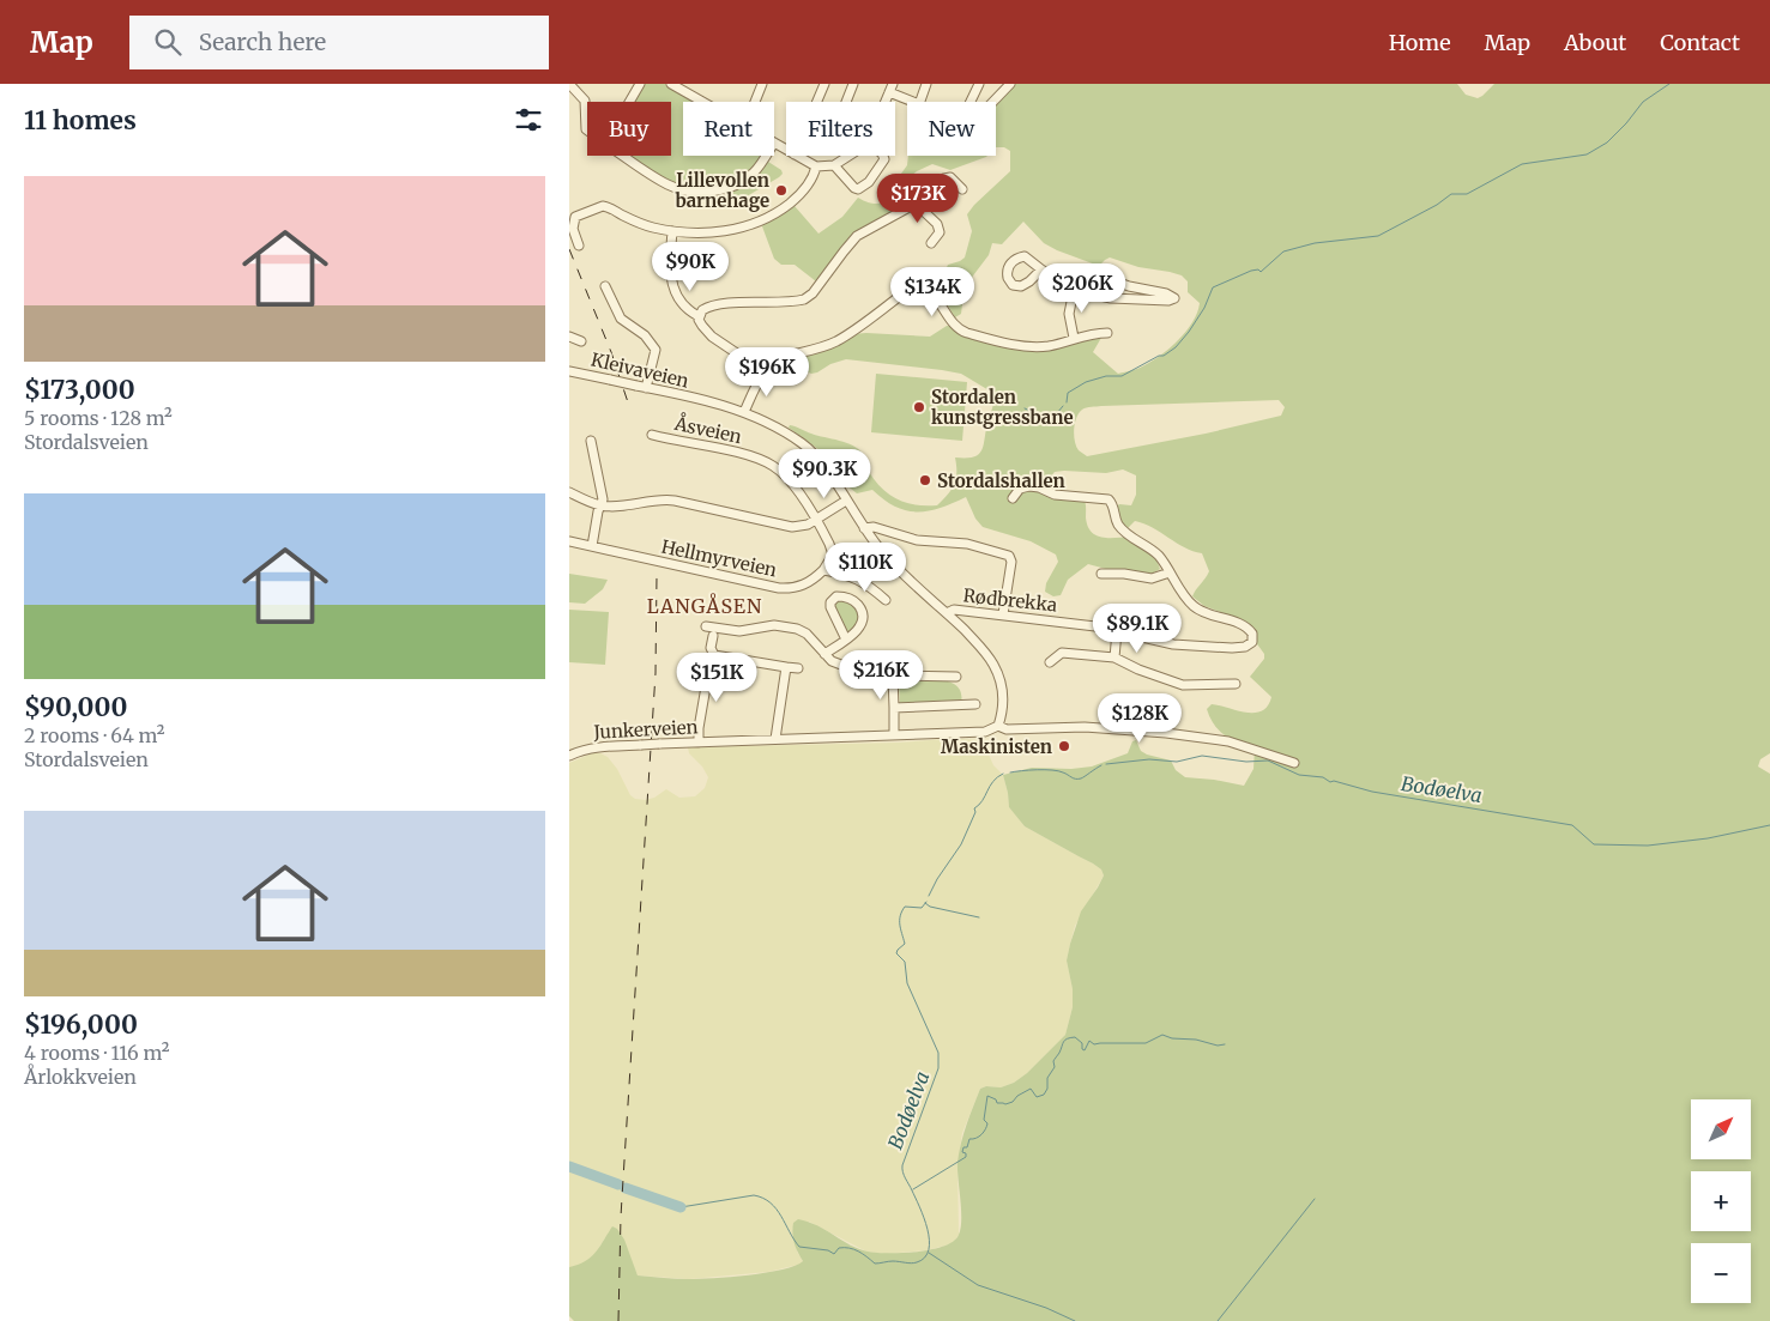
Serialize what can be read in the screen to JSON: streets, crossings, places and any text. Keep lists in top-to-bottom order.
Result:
{
  "streets": {
    "street": [
      "Kleivaveien",
      "Åsveien",
      "Hellmyrveien",
      "Rødbrekka",
      "Junkerveien"
    ]
  },
  "crossings": [
    ["Kleivaveien", "Rødbrekka"],
    ["Kleivaveien", "Junkerveien"],
    ["Åsveien", "Hellmyrveien"]
  ],
  "districts": ["LANGÅSEN"],
  "water": ["Bodøelva"],
  "places": [
    "Lillevollen barnehage",
    "Stordalen kunstgressbane",
    "Stordalshallen",
    "Maskinisten"
  ],
  "north": "top right",
  "page": {
    "header": "Map",
    "search": "Search here",
    "nav": [
      "Home",
      "Map",
      "About",
      "Contact"
    ],
    "heading": "11 homes",
    "chip": [
      "Buy",
      "Rent",
      "Filters",
      "New"
    ],
    "list": [
      {
        "name": "$173,000",
        "note": "5 rooms · 128 m² · Stordalsveien"
      },
      {
        "name": "$90,000",
        "note": "2 rooms · 64 m² · Stordalsveien"
      },
      {
        "name": "$196,000",
        "note": "4 rooms · 116 m² · Årlokkveien"
      }
    ],
    "price": [
      "$173K",
      "$90K",
      "$206K",
      "$134K",
      "$196K",
      "$90.3K",
      "$110K",
      "$89.1K",
      "$216K",
      "$151K",
      "$128K"
    ],
    "map_buttons": ["+", "−"]
  }
}
